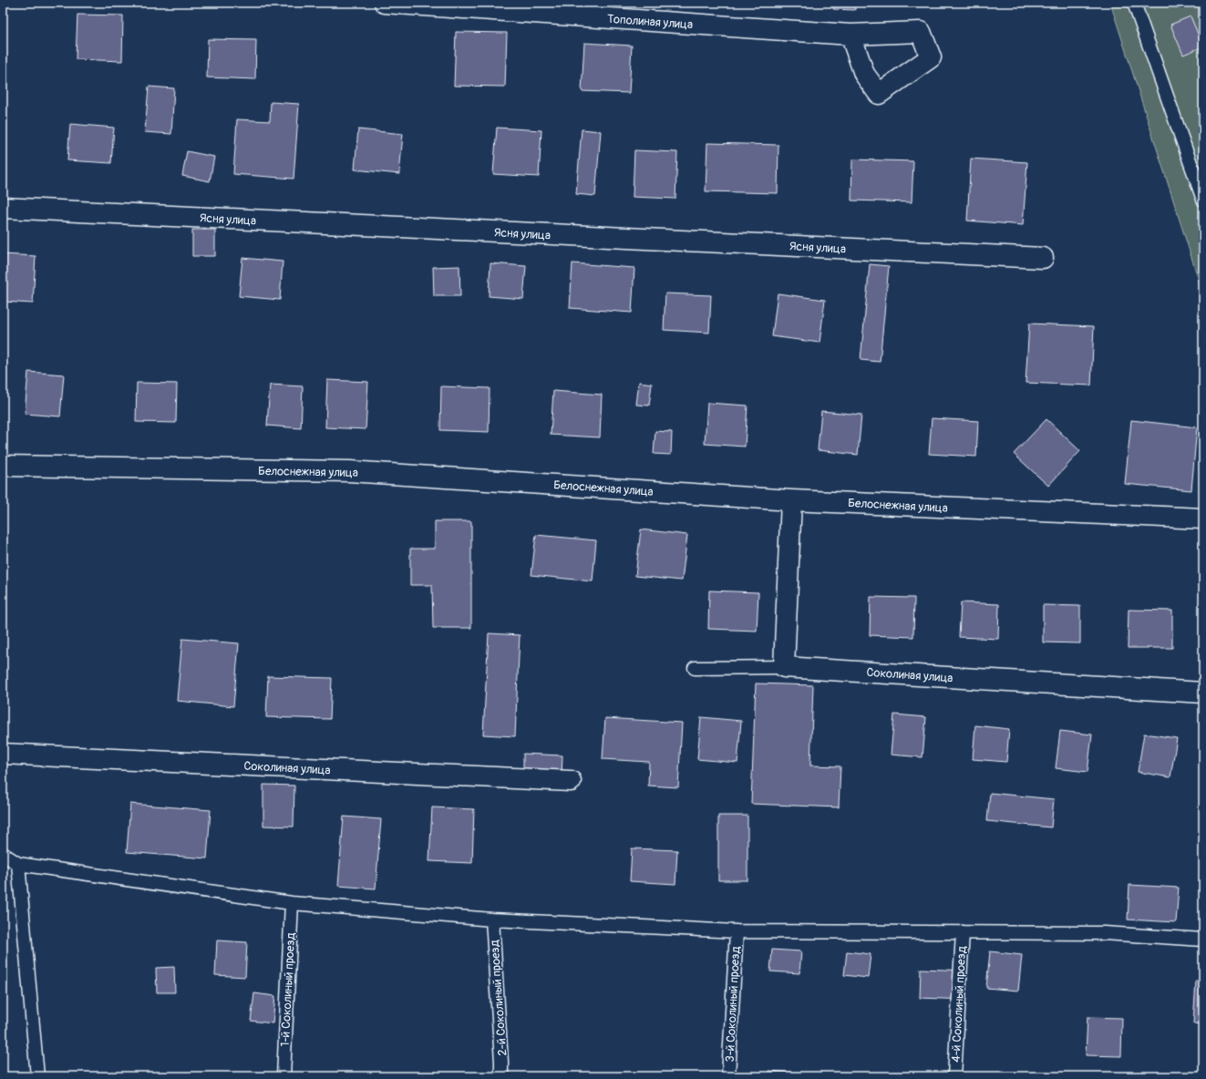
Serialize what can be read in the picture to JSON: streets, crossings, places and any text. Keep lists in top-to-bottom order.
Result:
{
  "streets": {
    "street": [
      "Тополиная улица",
      "Ясня улица",
      "Белоснежная улица",
      "Соколиная улица"
    ],
    "lane": [
      "1-й Соколиный проезд",
      "2-й Соколиный проезд",
      "3-й Соколиный проезд",
      "4-й Соколиный проезд"
    ]
  }
}
